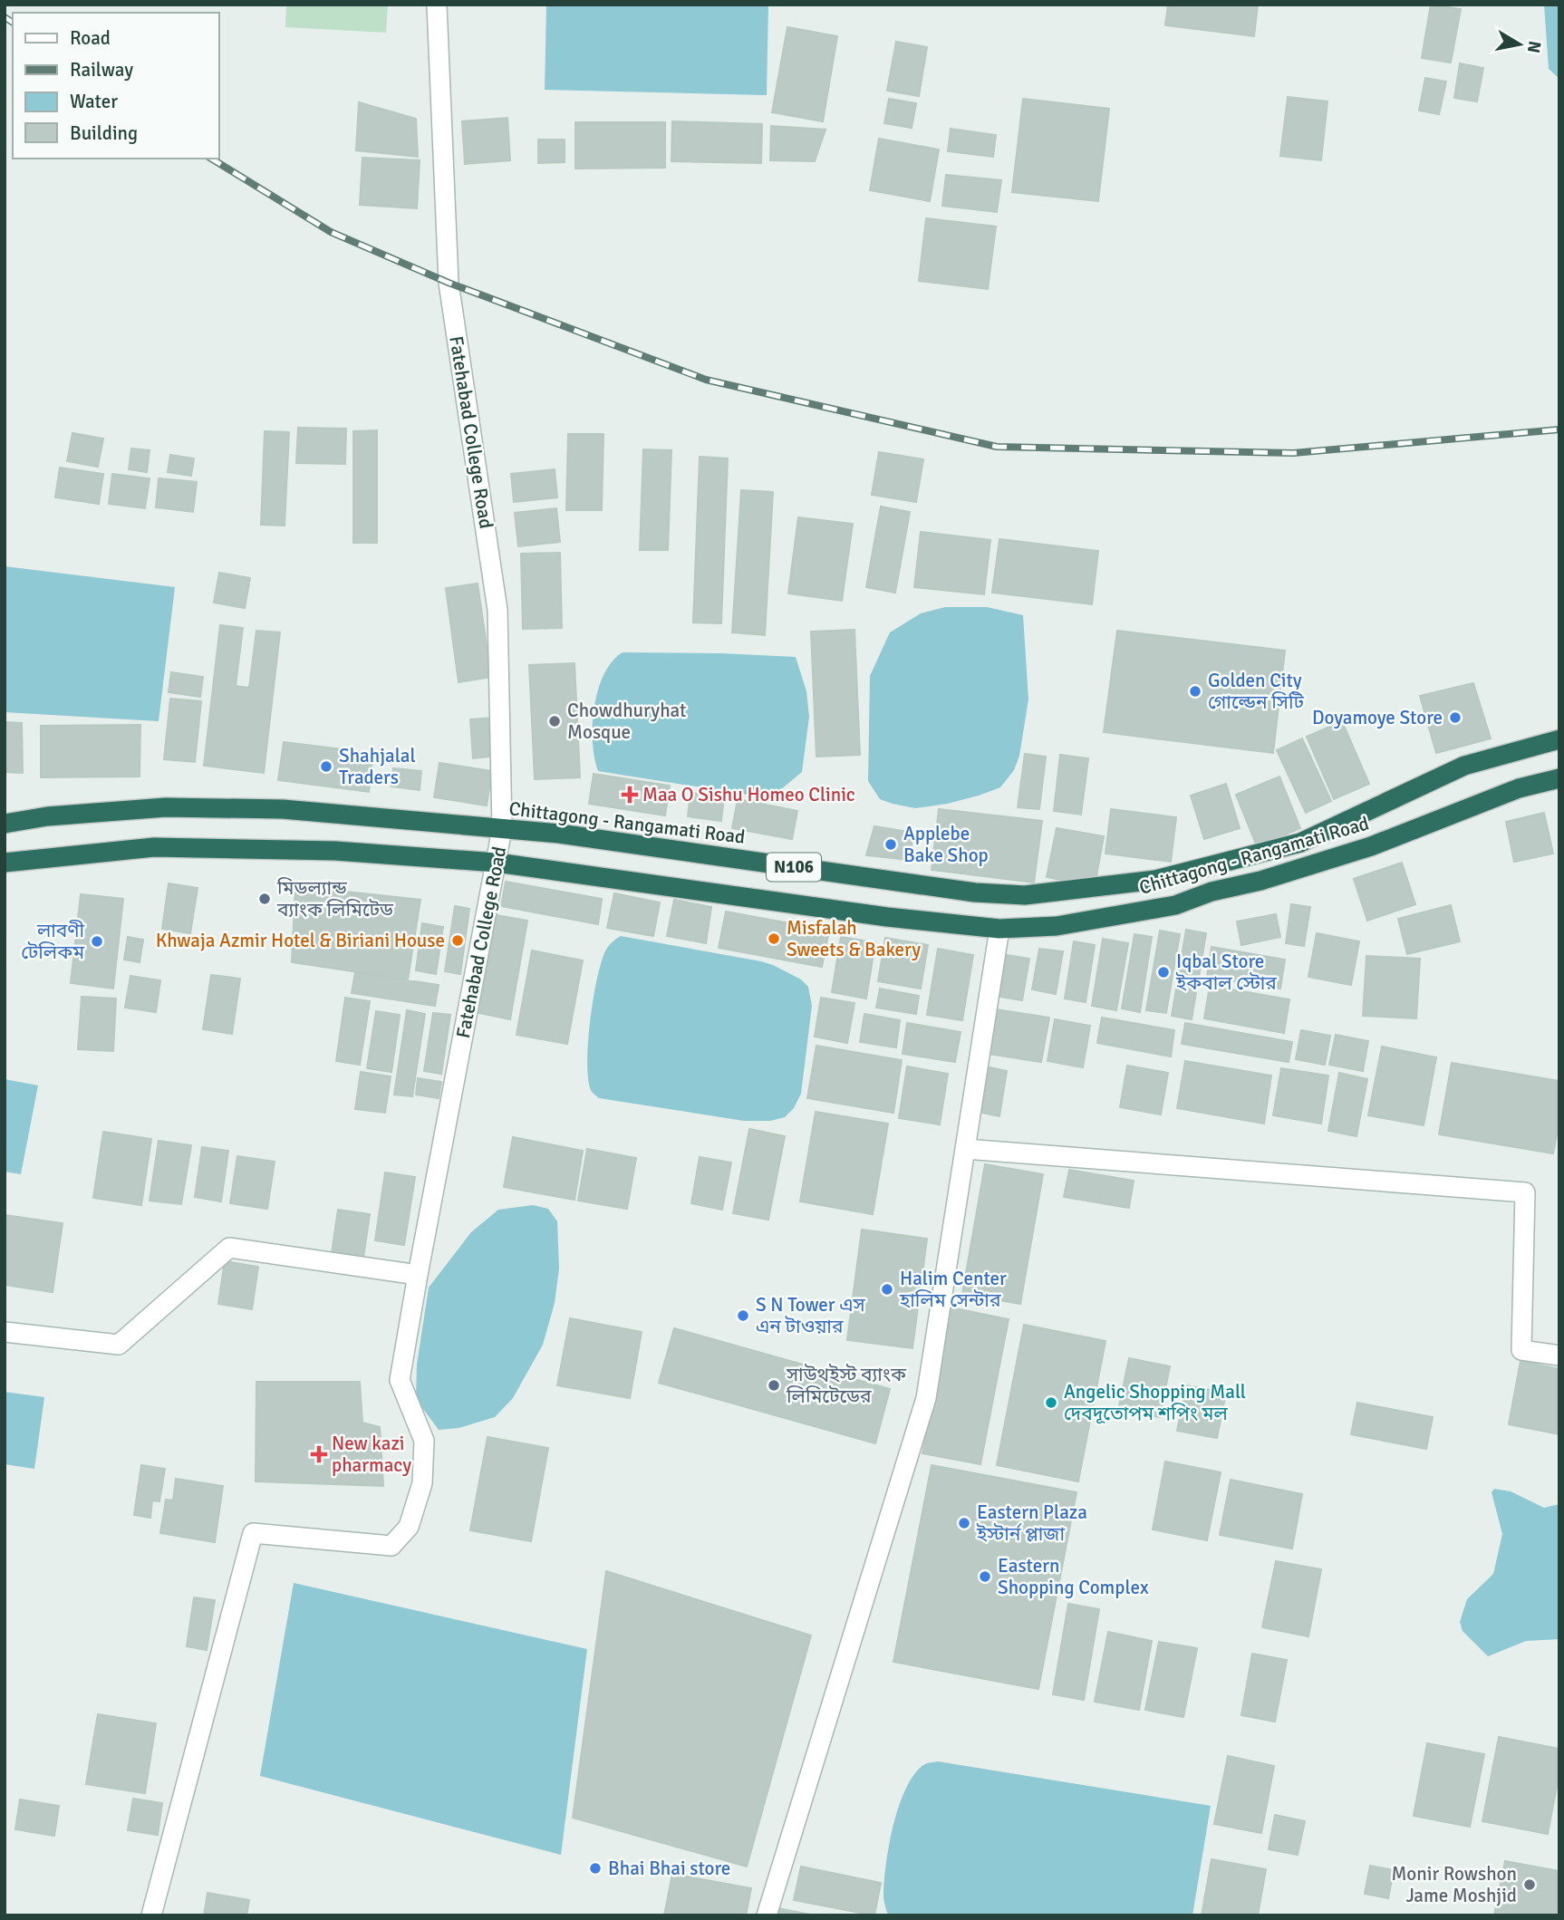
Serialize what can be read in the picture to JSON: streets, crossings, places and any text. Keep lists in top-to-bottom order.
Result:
{
  "streets": {
    "highway": ["Chittagong - Rangamati Road", "N106"],
    "street": ["Fatehabad College Road"]
  },
  "crossings": [
    ["Fatehabad College Road", "Chittagong - Rangamati Road"]
  ],
  "places": {
    "other": [
      "Golden City গোল্ডেন সিটি",
      "Doyamoye Store",
      "Chowdhuryhat Mosque",
      "Shahjalal Traders",
      "Applebe Bake Shop",
      "মিডল্যান্ড ব্যাংক লিমিটেড",
      "Misfalah Sweets & Bakery",
      "Khwaja Azmir Hotel & Biriani House",
      "লাবণী টেলিকম",
      "Iqbal Store ইকবাল স্টোর",
      "Halim Center হালিম সেন্টার",
      "S N Tower এস এন টাওয়ার",
      "সাউথইস্ট ব্যাংক লিমিটেডের",
      "Angelic Shopping Mall দেবদূতোপম শপিং মল",
      "Eastern Plaza ইস্টার্ন প্লাজা",
      "Eastern Shopping Complex",
      "Bhai Bhai store",
      "Monir Rowshon Jame Moshjid"
    ],
    "health": ["Maa O Sishu Homeo Clinic", "New kazi pharmacy"]
  },
  "legend": [
    "Road",
    "Railway",
    "Water",
    "Building"
  ],
  "north": "right"
}
